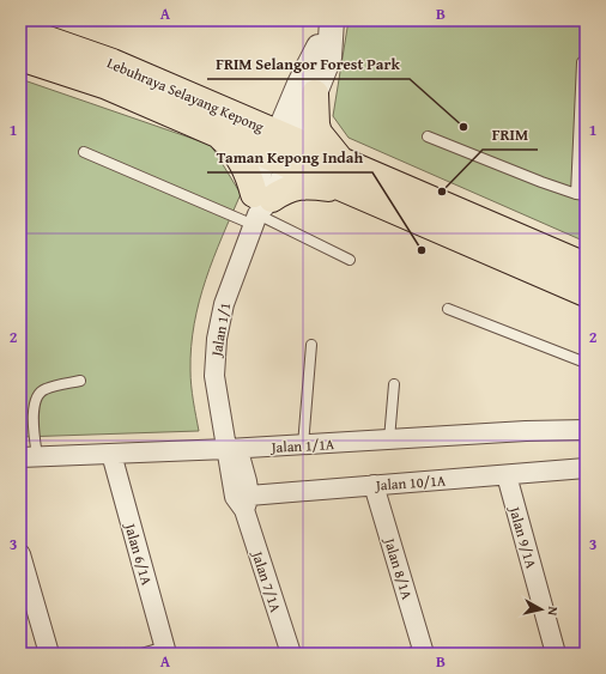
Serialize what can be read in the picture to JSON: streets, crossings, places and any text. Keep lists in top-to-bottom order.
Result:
{
  "streets": {
    "main road": ["Lebuhraya Selayang Kepong"],
    "street": [
      "Jalan 1/1",
      "Jalan 1/1A",
      "Jalan 10/1A",
      "Jalan 9/1A",
      "Jalan 6/1A",
      "Jalan 8/1A",
      "Jalan 7/1A"
    ]
  },
  "crossings": [
    ["Lebuhraya Selayang Kepong", "Jalan 1/1"],
    ["Jalan 1/1", "Jalan 1/1A"],
    ["Jalan 1/1", "Jalan 7/1A"],
    ["Jalan 1/1A", "Jalan 6/1A"],
    ["Jalan 1/1A", "Jalan 7/1A"],
    ["Jalan 10/1A", "Jalan 9/1A"],
    ["Jalan 10/1A", "Jalan 8/1A"],
    ["Jalan 10/1A", "Jalan 7/1A"]
  ],
  "places": ["FRIM Selangor Forest Park", "FRIM", "Taman Kepong Indah"],
  "north": "right",
  "grid": {
    "columns": ["A", "B"],
    "rows": ["1", "2", "3"]
  }
}
